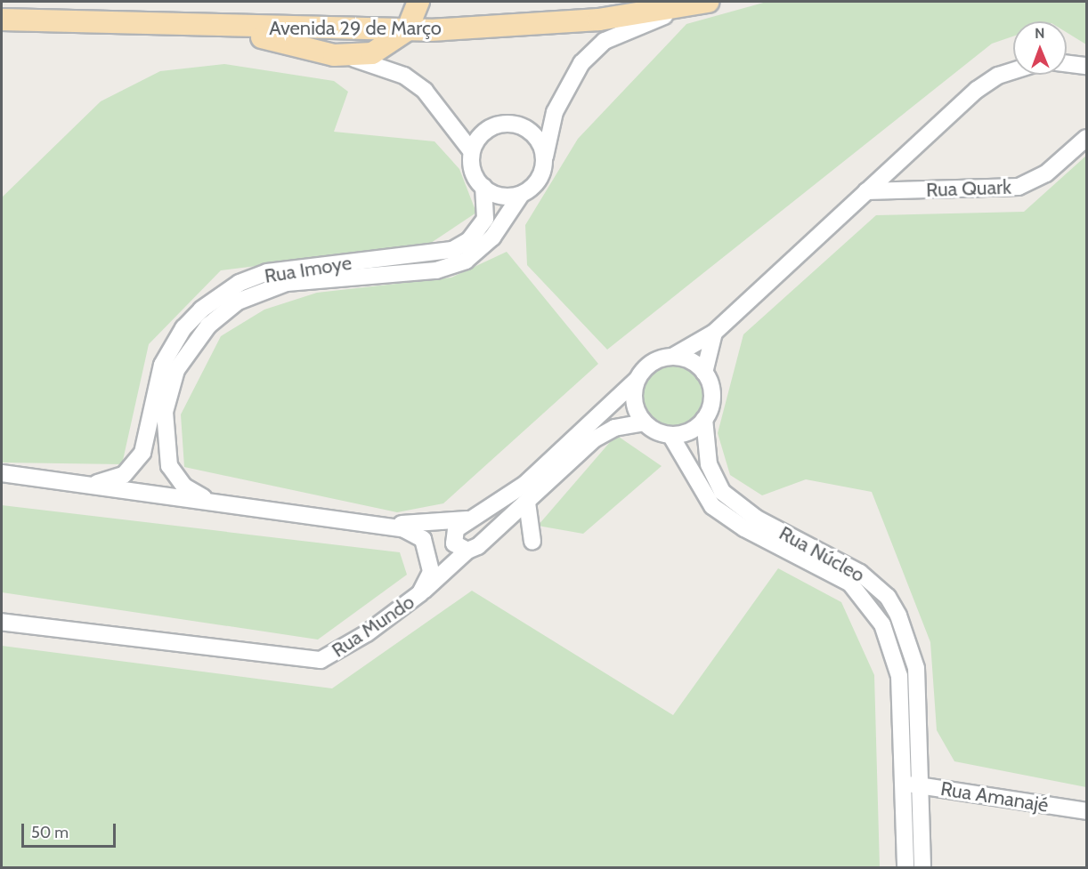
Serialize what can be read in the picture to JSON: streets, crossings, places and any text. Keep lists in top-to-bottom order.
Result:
{
  "streets": {
    "main road": ["Avenida 29 de Março"],
    "street": [
      "Rua Quark",
      "Rua Imoye",
      "Rua Núcleo",
      "Rua Mundo",
      "Rua Amanajé"
    ]
  },
  "crossings": [
    ["Rua Quark", "Rua Núcleo"],
    ["Rua Imoye", "Rua Mundo"],
    ["Rua Núcleo", "Rua Amanajé"]
  ],
  "scale_bar": "50 m",
  "north": "top"
}
